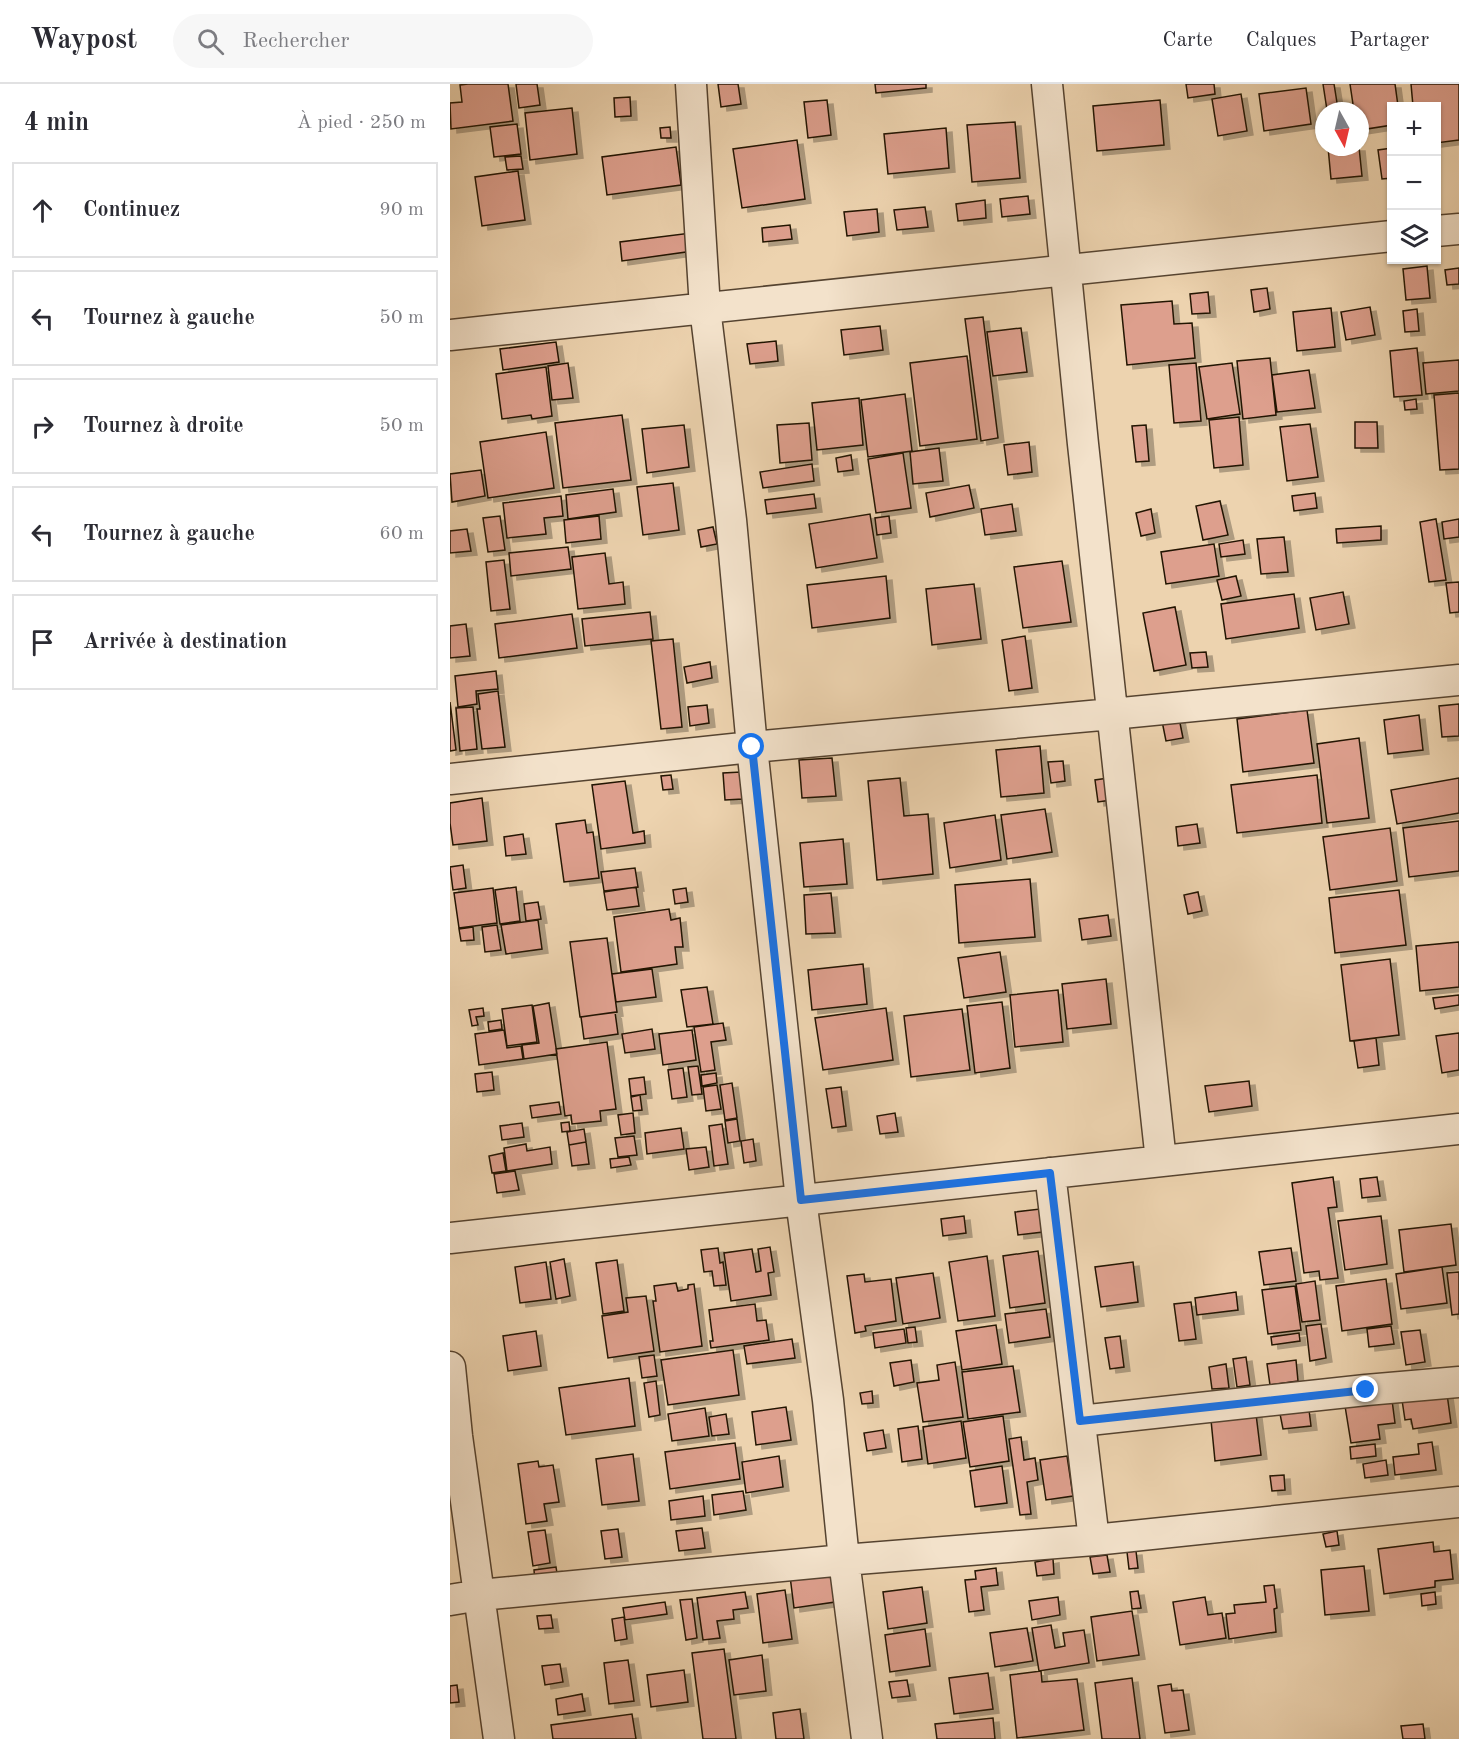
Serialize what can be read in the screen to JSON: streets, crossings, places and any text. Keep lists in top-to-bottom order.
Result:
{
  "north": "bottom",
  "page": {
    "header": "Waypost",
    "search": "Rechercher",
    "nav": ["Carte", "Calques", "Partager"],
    "heading": ["4 min", "À pied · 250 m"],
    "map_buttons": ["+", "−"],
    "list": [
      ["Continuez", "90 m"],
      ["Tournez à gauche", "50 m"],
      ["Tournez à droite", "50 m"],
      ["Tournez à gauche", "60 m"],
      "Arrivée à destination"
    ]
  }
}
